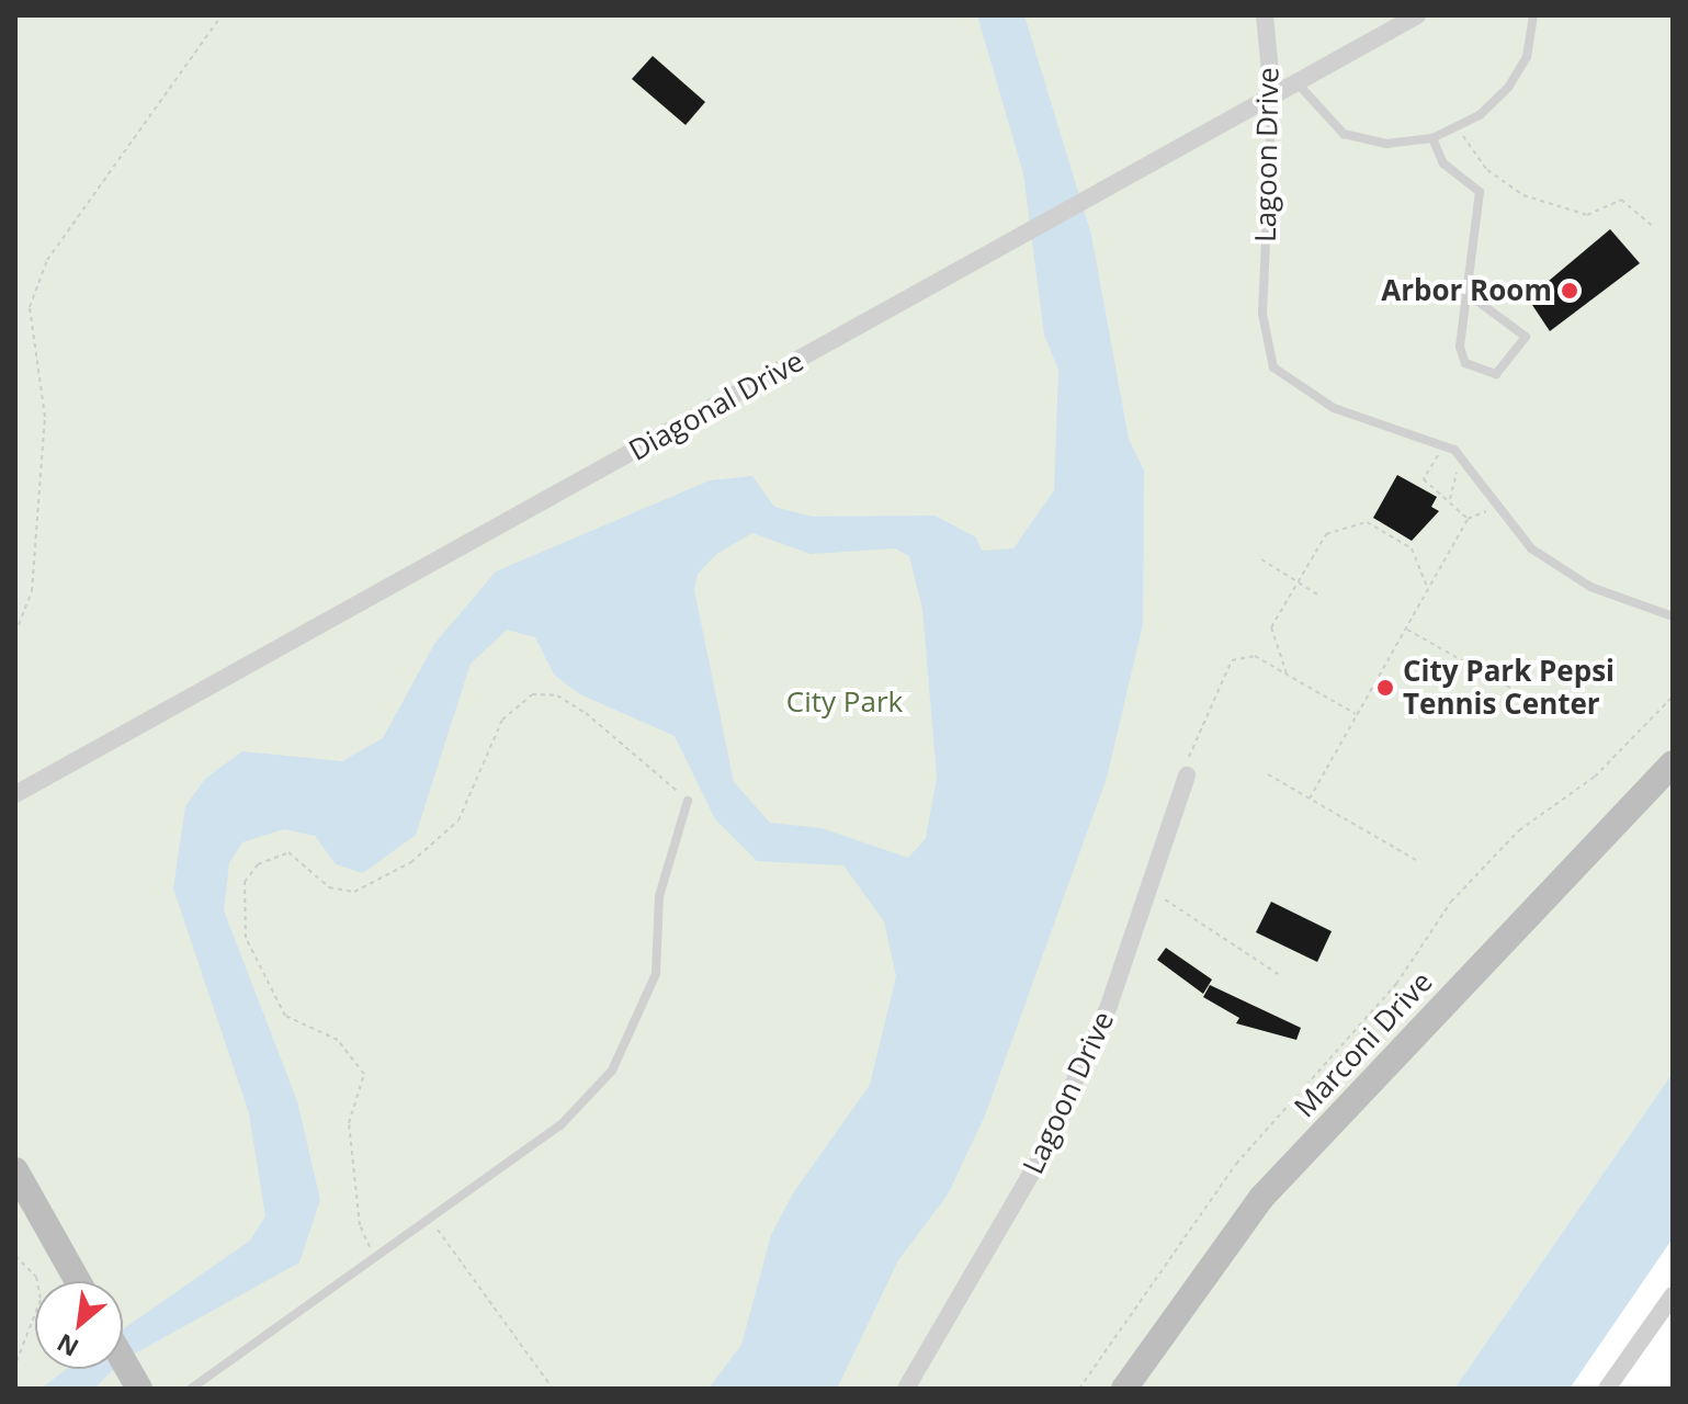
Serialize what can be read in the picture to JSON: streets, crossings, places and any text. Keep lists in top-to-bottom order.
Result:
{
  "streets": {
    "street": ["Lagoon Drive", "Diagonal Drive", "Marconi Drive"]
  },
  "crossings": [
    ["Lagoon Drive", "Diagonal Drive"]
  ],
  "parks": ["City Park"],
  "places": ["Arbor Room", "City Park Pepsi Tennis Center"],
  "north": "bottom left"
}
